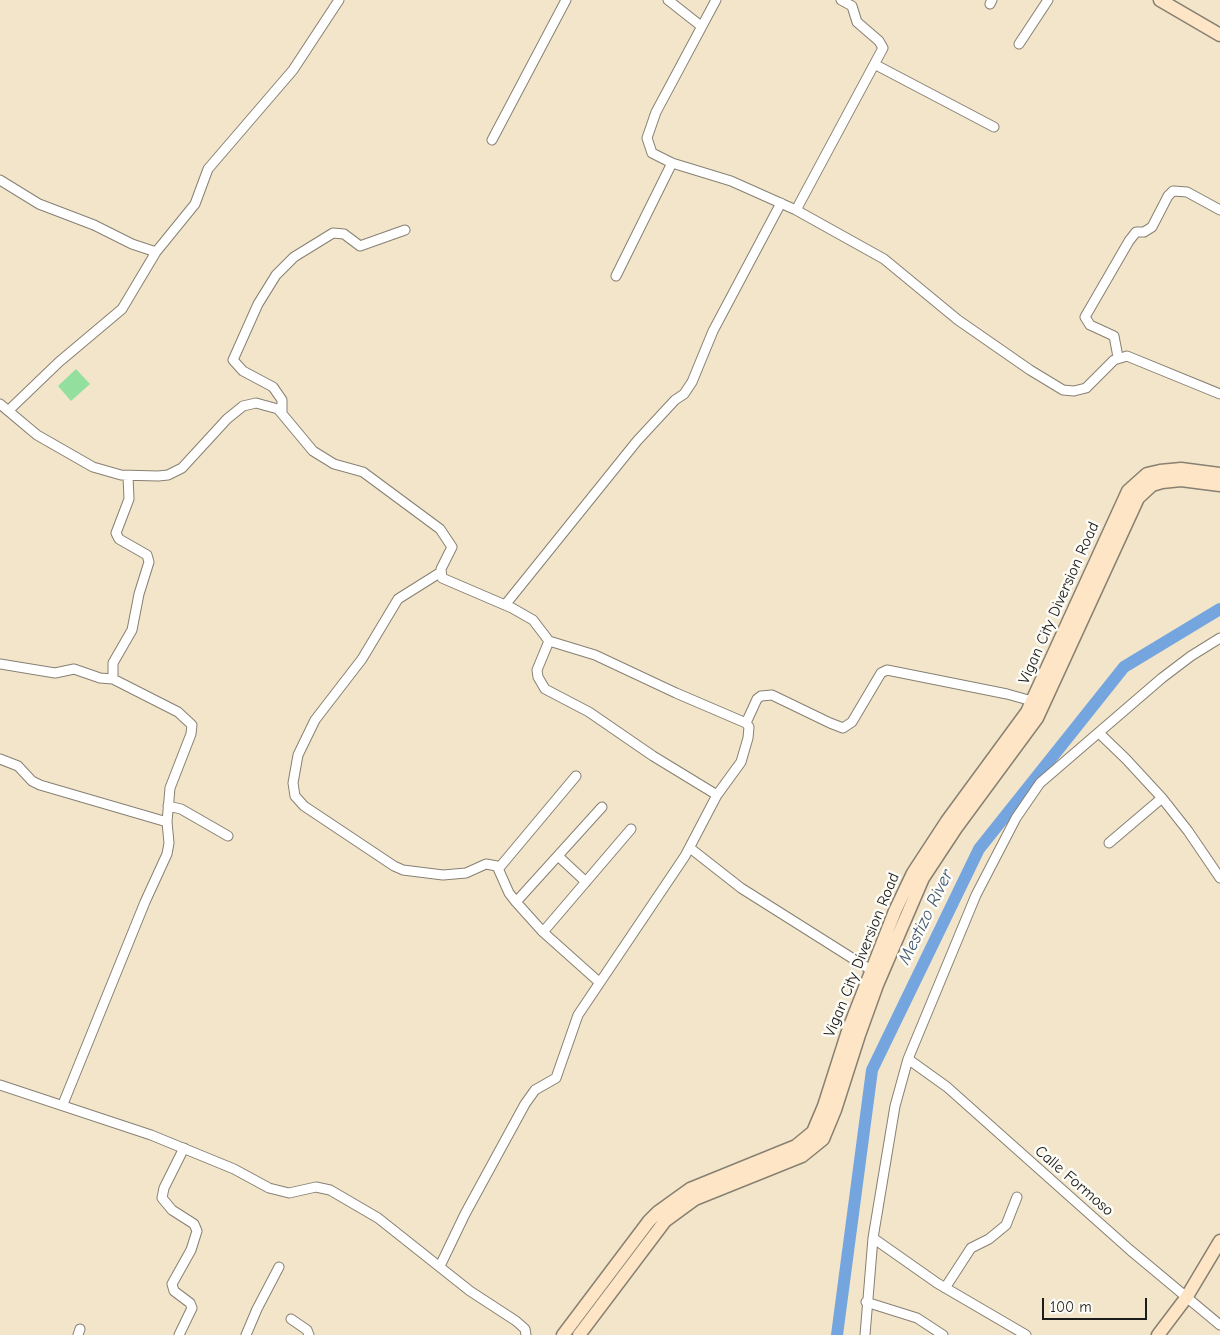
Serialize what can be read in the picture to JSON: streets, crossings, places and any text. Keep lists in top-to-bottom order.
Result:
{
  "streets": {
    "main road": ["Vigan City Diversion Road"],
    "street": ["Calle Formoso"]
  },
  "water": ["Mestizo River"],
  "scale_bar": "100 m"
}
